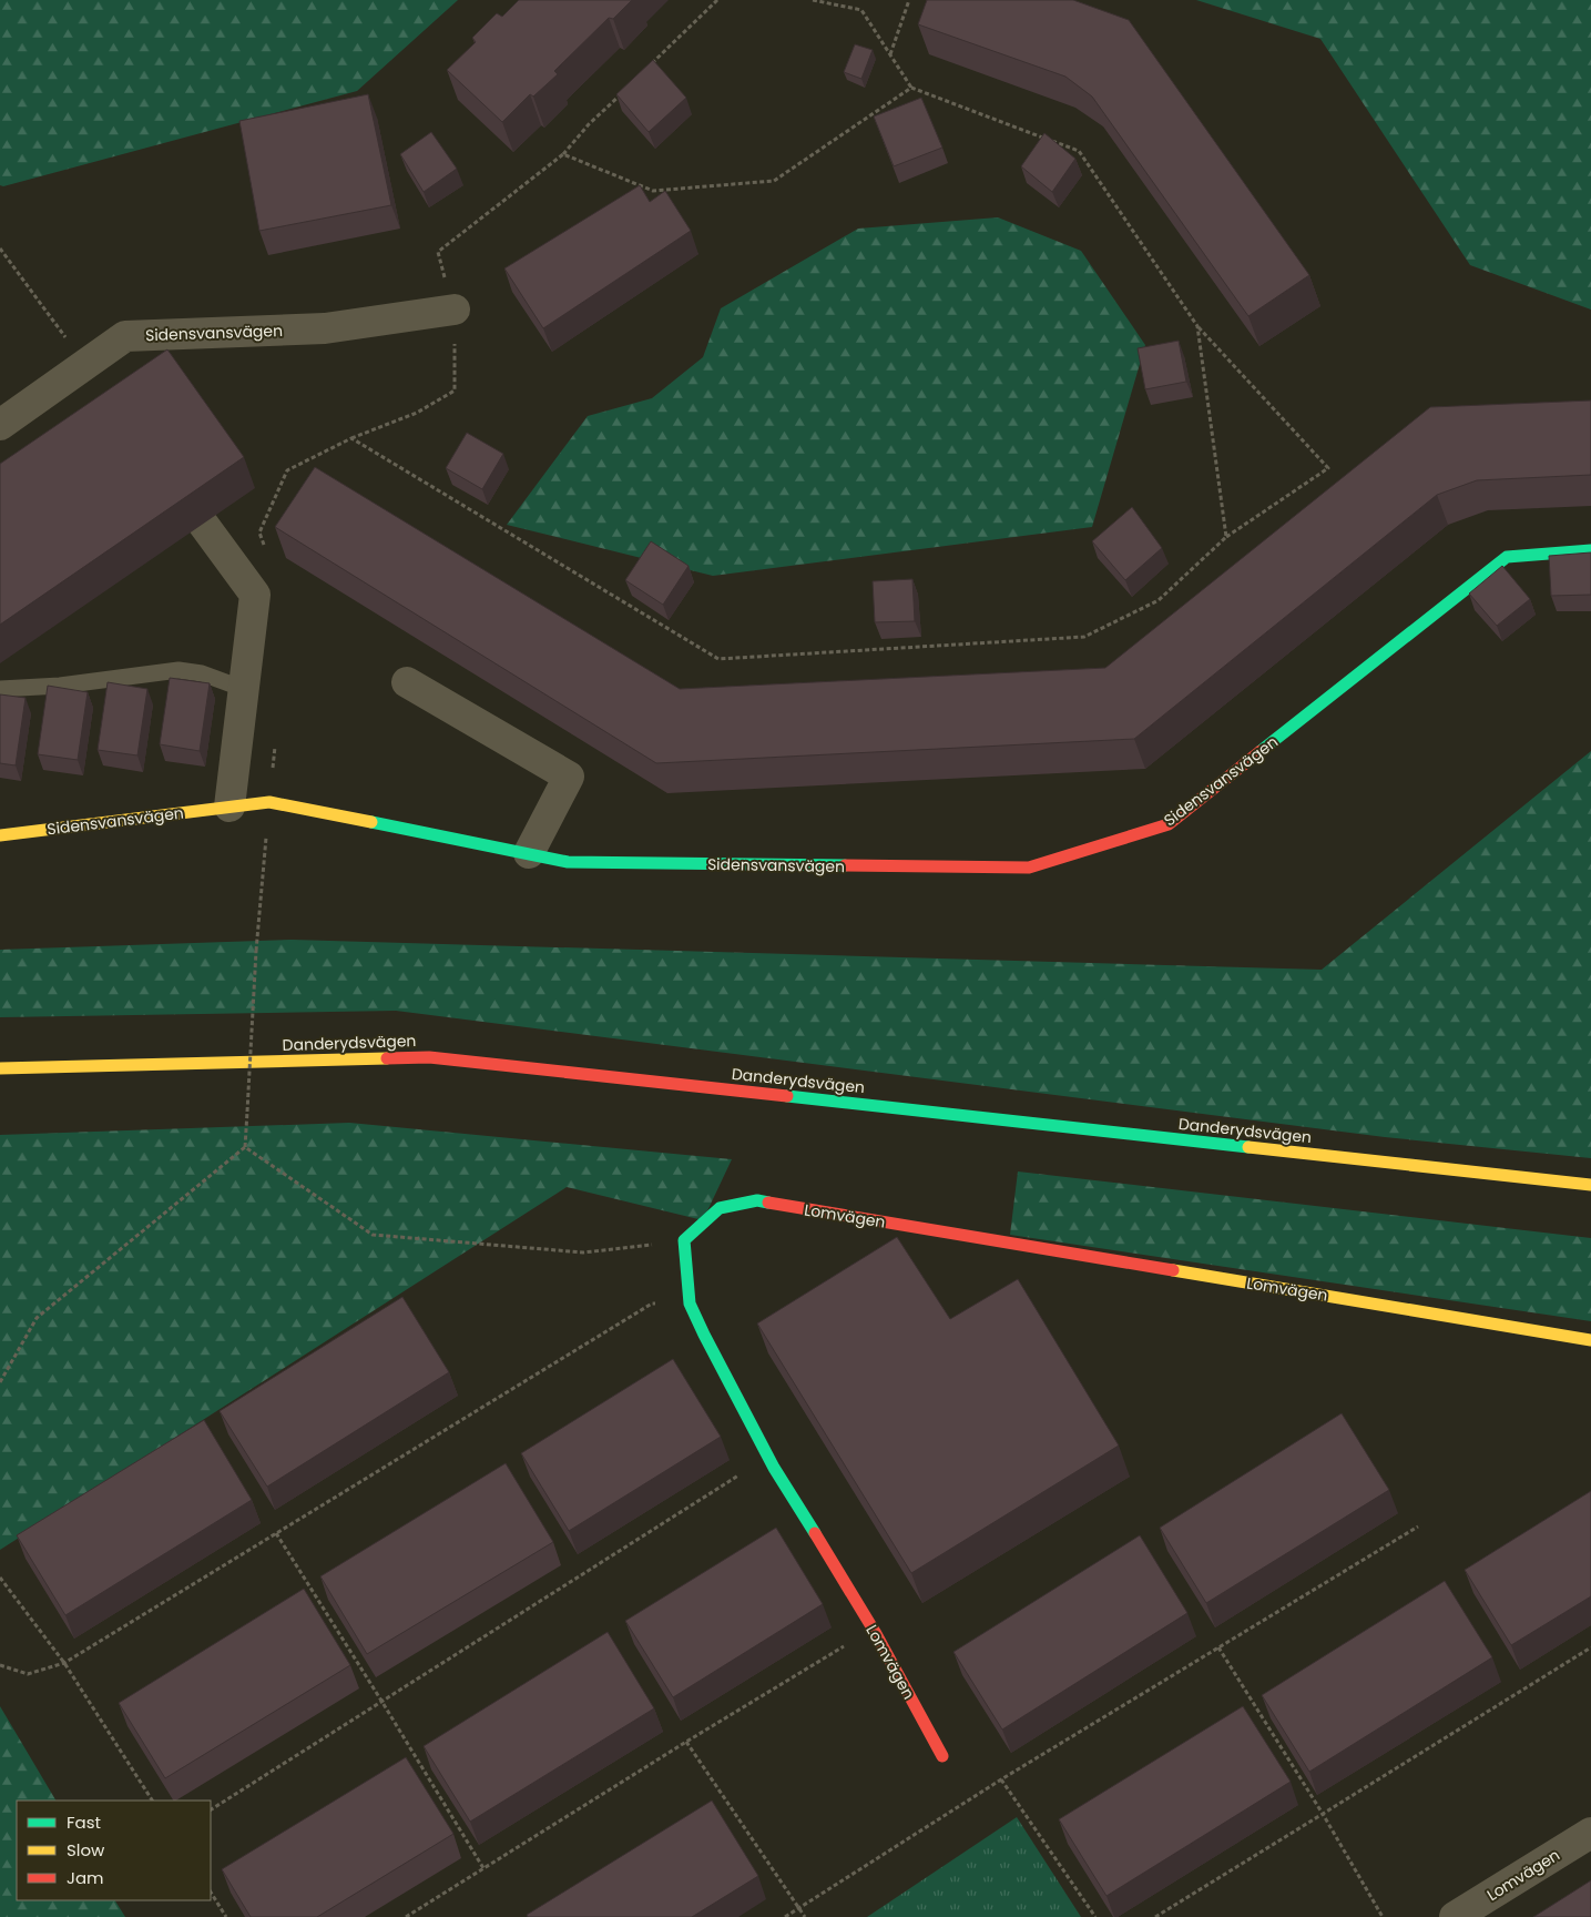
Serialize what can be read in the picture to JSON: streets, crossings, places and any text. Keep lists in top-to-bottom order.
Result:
{
  "streets": {
    "street": ["Sidensvansvägen", "Danderydsvägen", "Lomvägen"]
  },
  "legend": ["Fast", "Slow", "Jam"]
}
